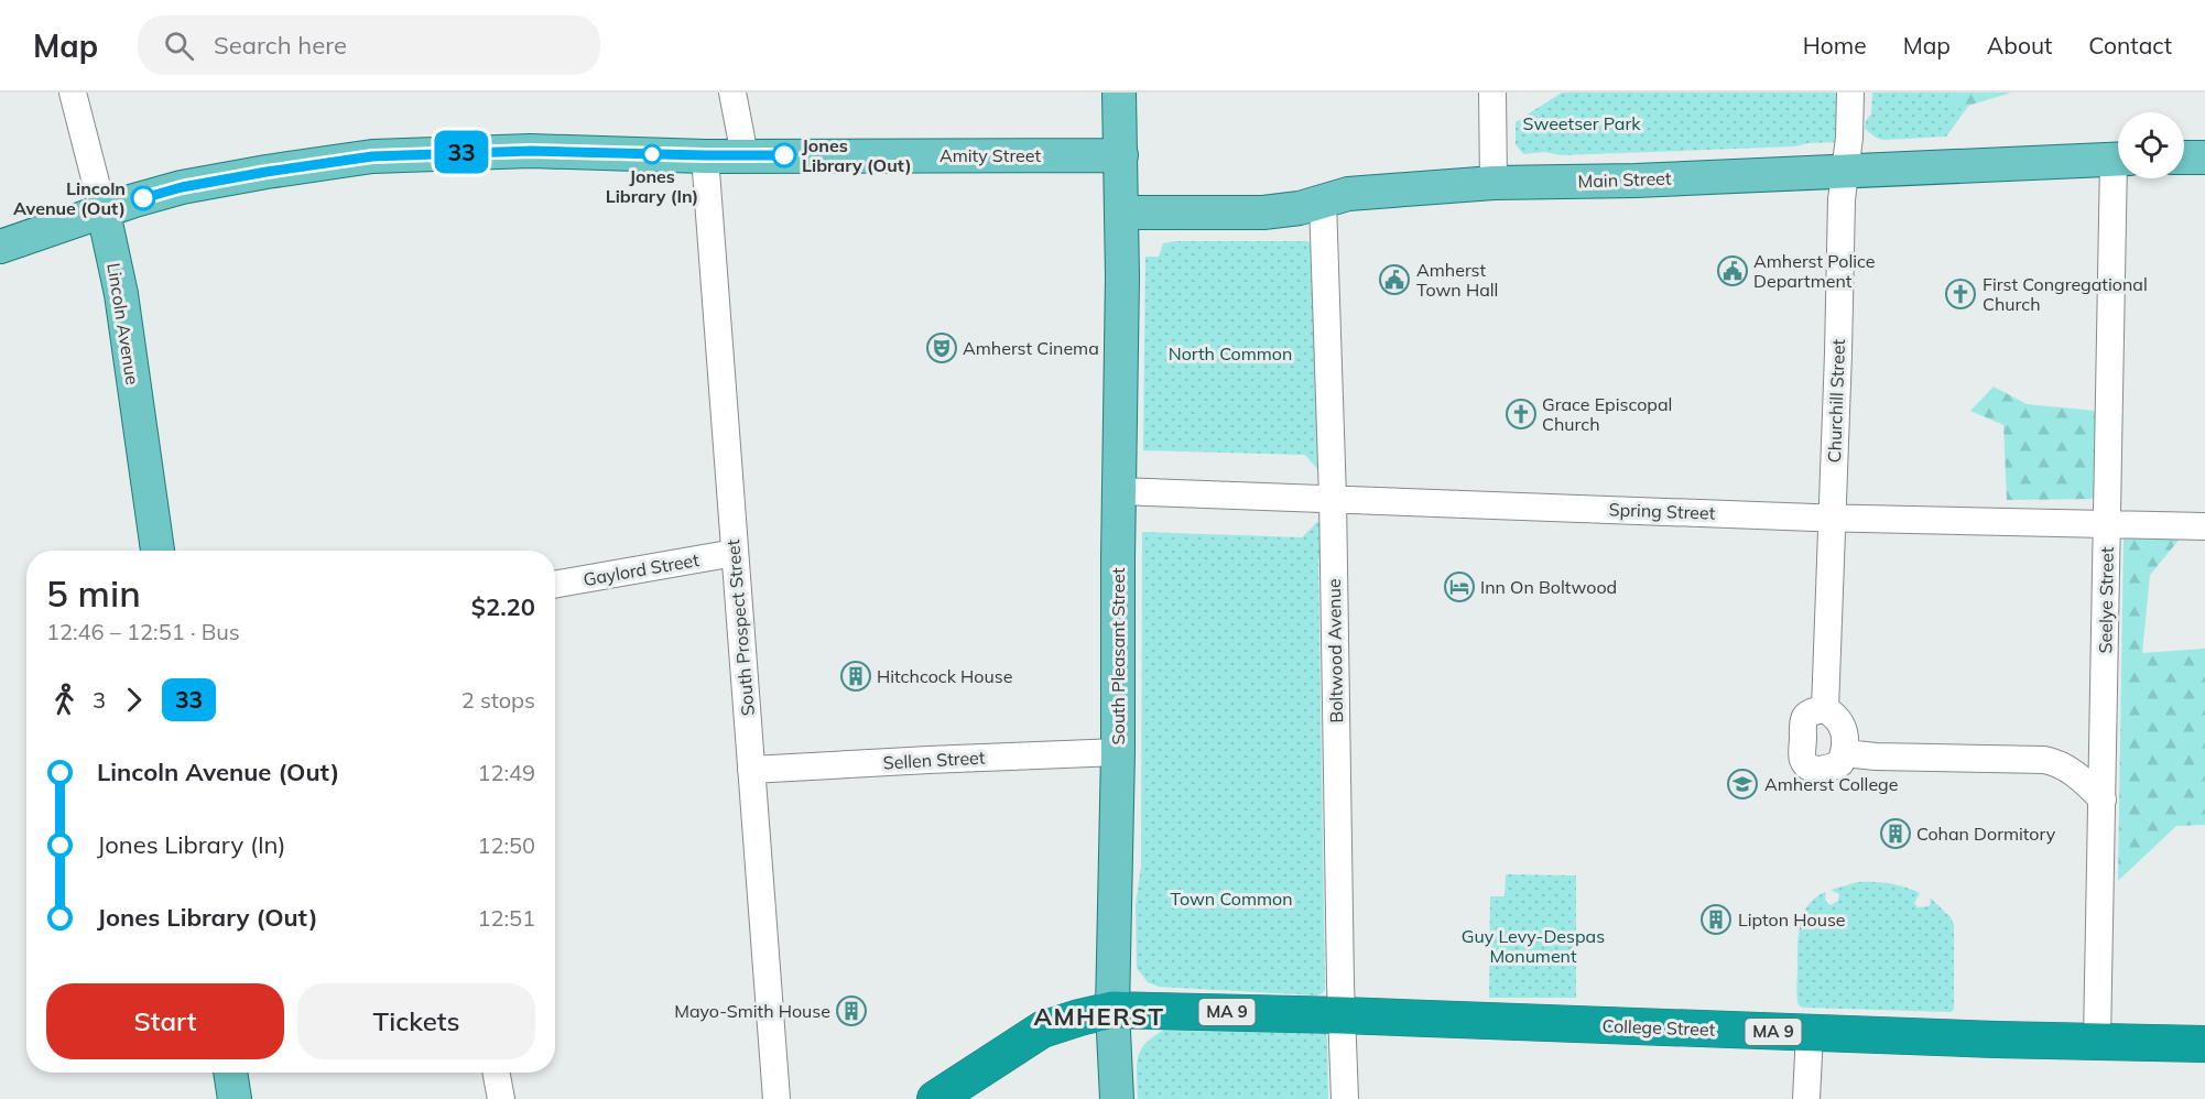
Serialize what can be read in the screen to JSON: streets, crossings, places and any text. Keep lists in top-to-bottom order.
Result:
{
  "streets": {
    "highway": ["MA 9", "College Street"],
    "main road": [
      "Amity Street",
      "Main Street",
      "Lincoln Avenue",
      "South Pleasant Street"
    ],
    "street": [
      "Churchill Street",
      "Spring Street",
      "Gaylord Street",
      "Seelye Street",
      "South Prospect Street",
      "Boltwood Avenue",
      "Sellen Street"
    ]
  },
  "crossings": [
    ["Amity Street", "Lincoln Avenue"],
    ["Amity Street", "South Prospect Street"],
    ["Amity Street", "South Pleasant Street"],
    ["Main Street", "Churchill Street"],
    ["Main Street", "Boltwood Avenue"],
    ["Main Street", "South Pleasant Street"],
    ["Churchill Street", "Spring Street"],
    ["Spring Street", "Seelye Street"],
    ["Spring Street", "Boltwood Avenue"],
    ["Spring Street", "South Pleasant Street"],
    ["Gaylord Street", "South Prospect Street"],
    ["Seelye Street", "College Street"],
    ["South Prospect Street", "Sellen Street"],
    ["Boltwood Avenue", "College Street"],
    ["South Pleasant Street", "Sellen Street"],
    ["South Pleasant Street", "MA 9"],
    ["South Pleasant Street", "College Street"],
    ["MA 9", "College Street"]
  ],
  "districts": ["AMHERST"],
  "parks": [
    "Sweetser Park",
    "North Common",
    "Town Common",
    "Guy Levy-Despas Monument"
  ],
  "places": {
    "other": ["Jones Library (In)", "Jones Library (Out)", "Lincoln Avenue (Out)"],
    "public building": ["Amherst Police Department", "Amherst Town Hall"],
    "church": ["First Congregational Church", "Grace Episcopal Church"],
    "theatre": ["Amherst Cinema"],
    "hotel": ["Inn On Boltwood"],
    "building": [
      "Hitchcock House",
      "Cohan Dormitory",
      "Lipton House",
      "Mayo-Smith House"
    ],
    "school or university": ["Amherst College"]
  },
  "lines": ["bus line 33"],
  "page": {
    "header": "Map",
    "search": "Search here",
    "nav": [
      "Home",
      "Map",
      "About",
      "Contact"
    ],
    "on_map": "33",
    "heading": ["5 min", "12:46 – 12:51 · Bus", "$2.20"],
    "legs": ["3", "33", "2 stops"],
    "list": [
      {
        "name": "Lincoln Avenue (Out)",
        "value": "12:49"
      },
      {
        "name": "Jones Library (In)",
        "value": "12:50"
      },
      {
        "name": "Jones Library (Out)",
        "value": "12:51"
      }
    ],
    "buttons": ["Start", "Tickets"]
  }
}
